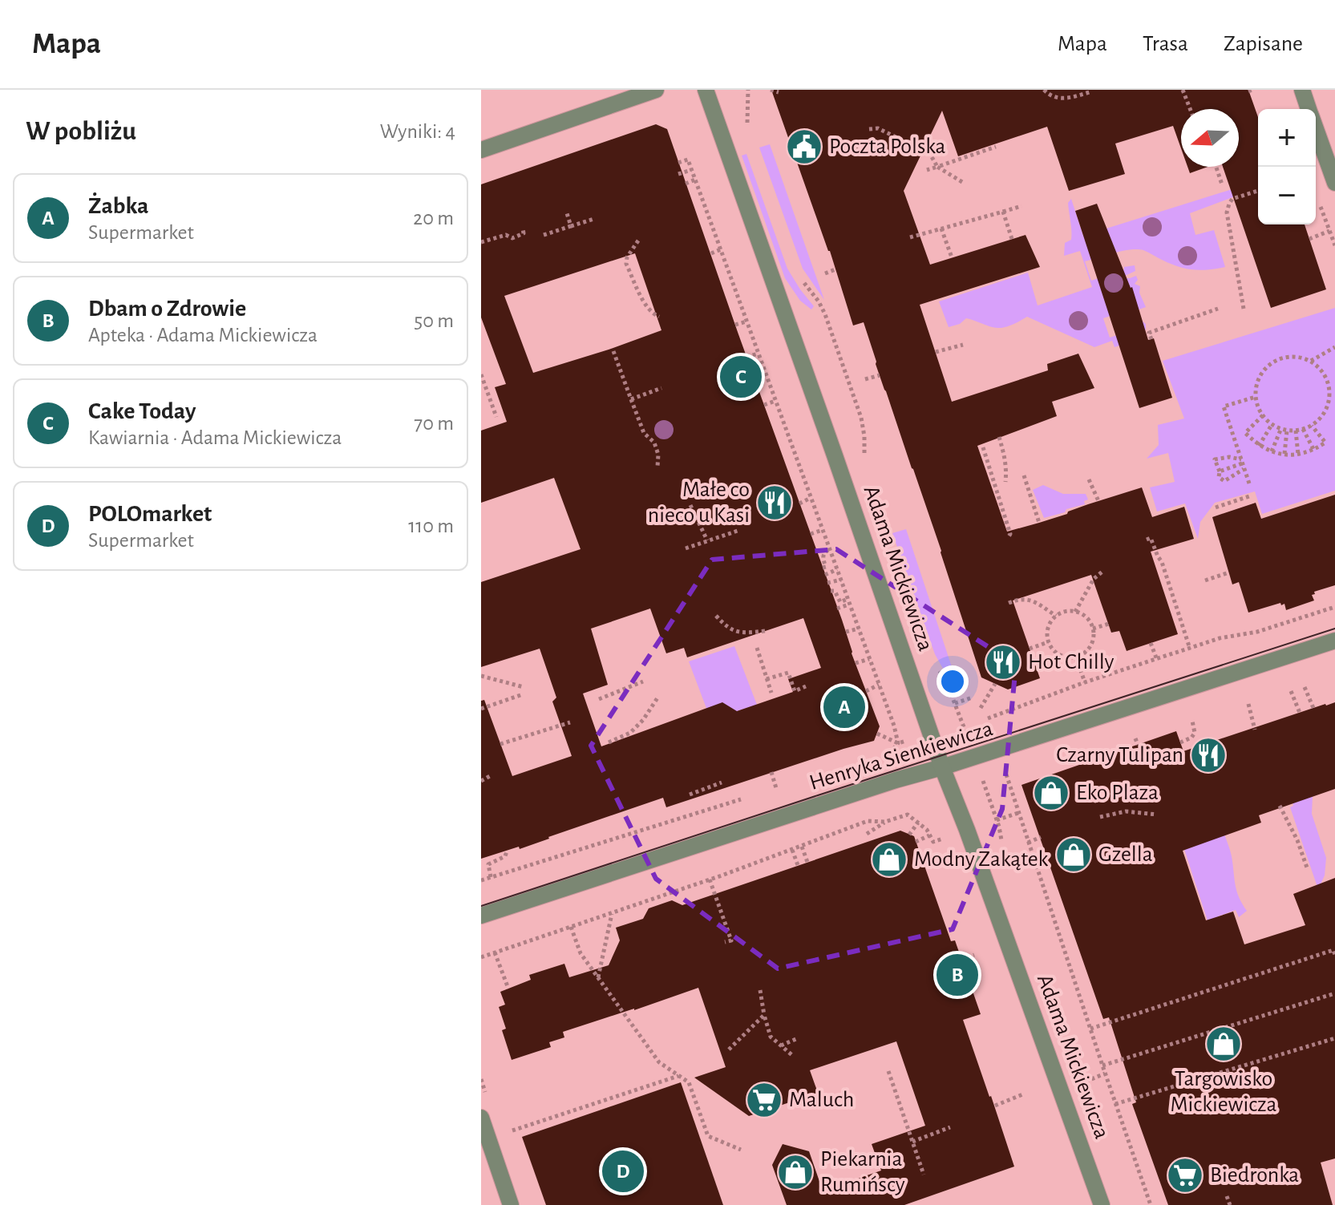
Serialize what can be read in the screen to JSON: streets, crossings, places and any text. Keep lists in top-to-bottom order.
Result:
{
  "streets": {
    "street": ["Adama Mickiewicza", "Henryka Sienkiewicza"]
  },
  "crossings": [
    ["Adama Mickiewicza", "Henryka Sienkiewicza"]
  ],
  "places": {
    "public building": ["Poczta Polska"],
    "restaurant": ["Małe co nieco u Kasi", "Hot Chilly", "Czarny Tulipan"],
    "shop": [
      "Eko Plaza",
      "Gzella",
      "Modny Zakątek",
      "Targowisko Mickiewicza",
      "Piekarnia Rumińscy"
    ],
    "supermarket": ["Maluch", "Biedronka"]
  },
  "north": "left",
  "page": {
    "header": "Mapa",
    "nav": ["Mapa", "Trasa", "Zapisane"],
    "heading": ["W pobliżu", "Wyniki: 4"],
    "map_buttons": ["+", "−"],
    "list": [
      {
        "mark": "A",
        "name": "Żabka",
        "note": "Supermarket",
        "value": "20 m"
      },
      {
        "mark": "B",
        "name": "Dbam o Zdrowie",
        "note": "Apteka · Adama Mickiewicza",
        "value": "50 m"
      },
      {
        "mark": "C",
        "name": "Cake Today",
        "note": "Kawiarnia · Adama Mickiewicza",
        "value": "70 m"
      },
      {
        "mark": "D",
        "name": "POLOmarket",
        "note": "Supermarket",
        "value": "110 m"
      }
    ],
    "pins": [
      "C",
      "A",
      "B",
      "D"
    ]
  }
}
